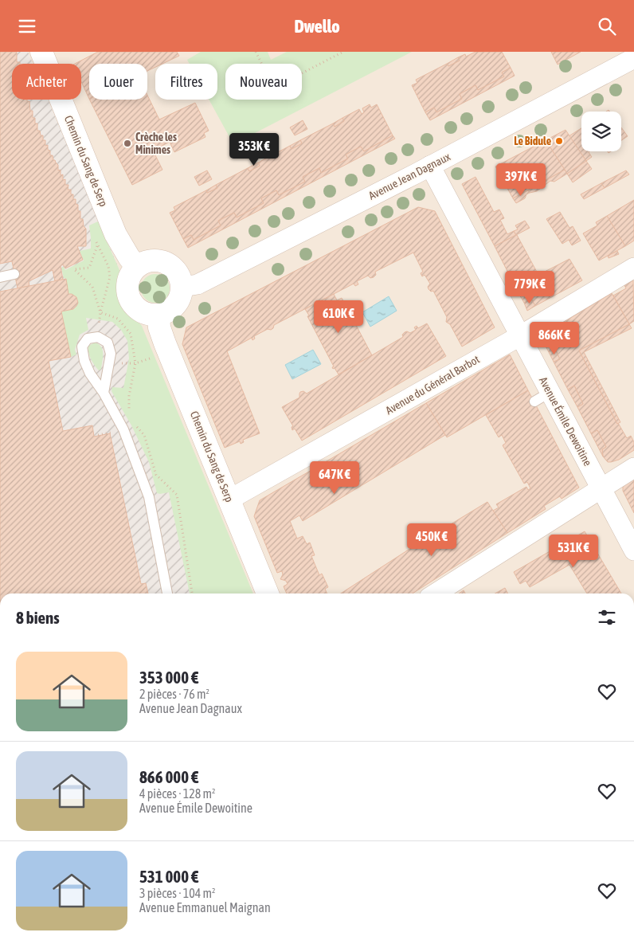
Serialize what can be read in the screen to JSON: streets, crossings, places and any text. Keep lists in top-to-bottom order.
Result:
{
  "streets": {
    "street": [
      "Chemin du Sang de Serp",
      "Avenue Jean Dagnaux",
      "Avenue du Général Barbot",
      "Avenue Émile Dewoitine"
    ]
  },
  "crossings": [
    ["Chemin du Sang de Serp", "Avenue Jean Dagnaux"],
    ["Chemin du Sang de Serp", "Avenue du Général Barbot"],
    ["Avenue Jean Dagnaux", "Avenue Émile Dewoitine"],
    ["Avenue du Général Barbot", "Avenue Émile Dewoitine"]
  ],
  "places": ["Le Bidule", "Crèche les Minimes"],
  "page": {
    "header": "Dwello",
    "chip": [
      "Acheter",
      "Louer",
      "Filtres",
      "Nouveau"
    ],
    "price": [
      "353K €",
      "397K €",
      "779K €",
      "610K €",
      "866K €",
      "647K €",
      "450K €",
      "531K €"
    ],
    "heading": "8 biens",
    "list": [
      {
        "name": "353 000 €",
        "note": "2 pièces · 76 m² · Avenue Jean Dagnaux"
      },
      {
        "name": "866 000 €",
        "note": "4 pièces · 128 m² · Avenue Émile Dewoitine"
      },
      {
        "name": "531 000 €",
        "note": "3 pièces · 104 m² · Avenue Emmanuel Maignan"
      }
    ]
  }
}
